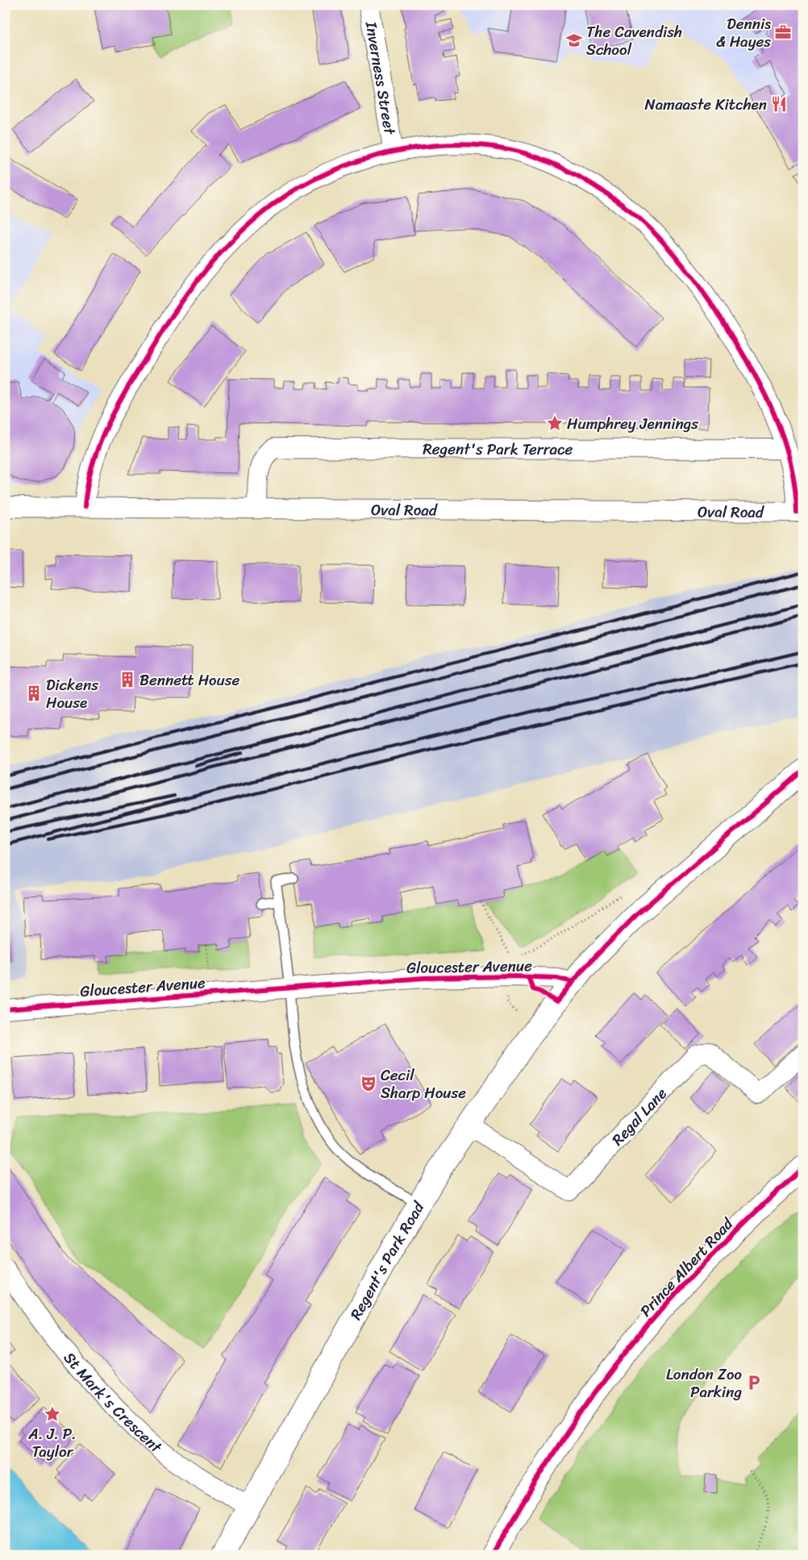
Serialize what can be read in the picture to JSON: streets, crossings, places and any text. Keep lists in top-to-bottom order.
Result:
{
  "streets": {
    "street": [
      "Inverness Street",
      "Regent's Park Terrace",
      "Oval Road",
      "Gloucester Avenue",
      "Regal Lane",
      "Regent's Park Road",
      "Prince Albert Road",
      "St Mark's Crescent"
    ]
  },
  "crossings": [
    ["Regent's Park Terrace", "Oval Road"],
    ["Gloucester Avenue", "Regent's Park Road"],
    ["Regal Lane", "Regent's Park Road"],
    ["Regent's Park Road", "St Mark's Crescent"]
  ],
  "places": {
    "office": ["Dennis & Hayes"],
    "school or university": ["The Cavendish School"],
    "restaurant": ["Namaaste Kitchen"],
    "place": ["Humphrey Jennings", "A. J. P. Taylor"],
    "building": ["Bennett House", "Dickens House"],
    "theatre": ["Cecil Sharp House"],
    "parking": ["London Zoo Parking"]
  }
}
